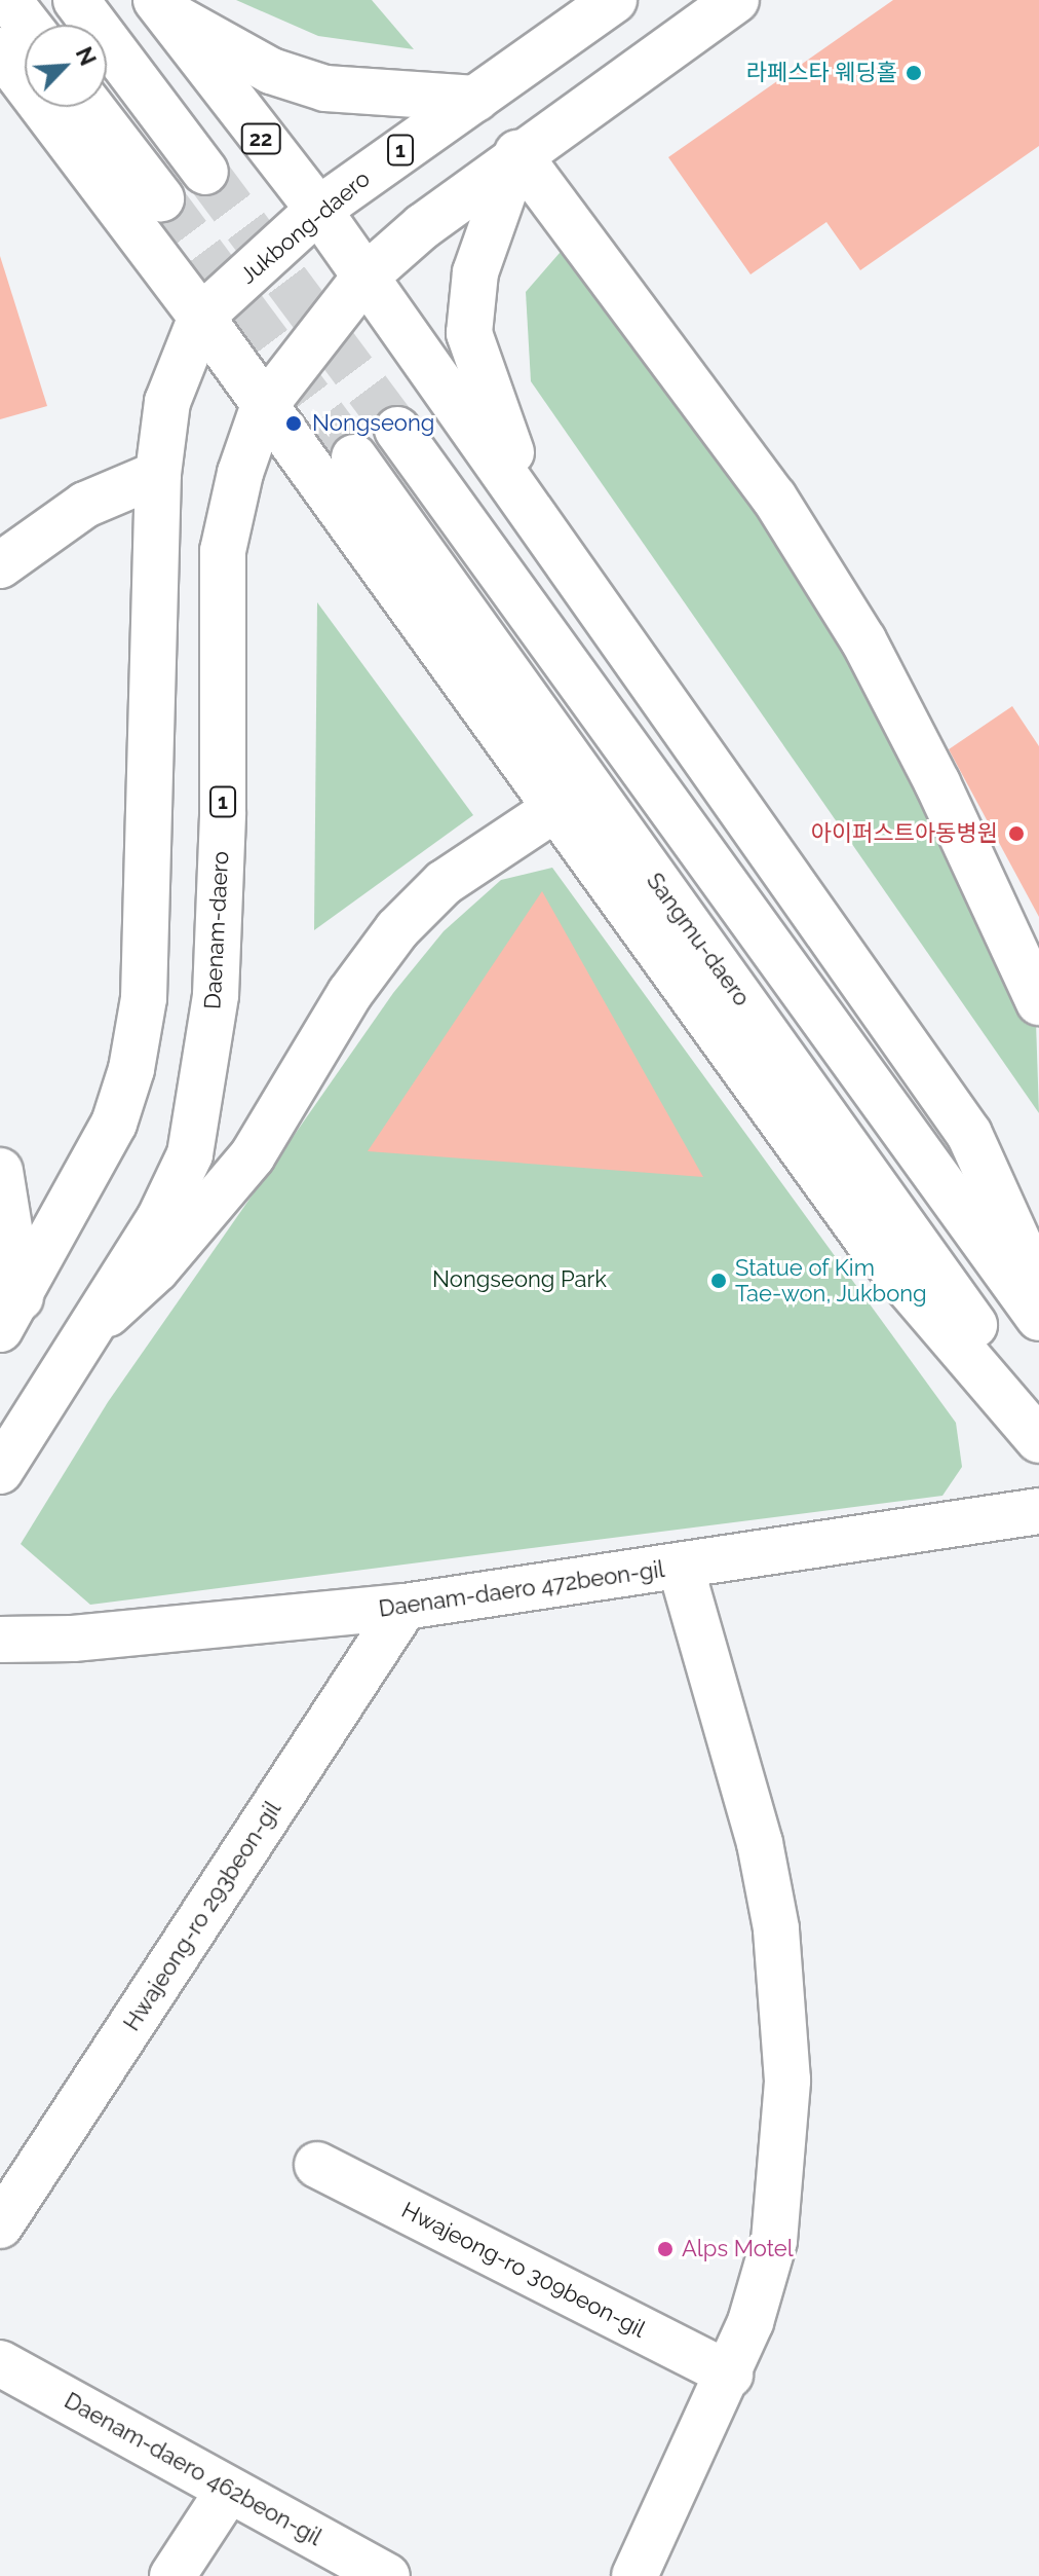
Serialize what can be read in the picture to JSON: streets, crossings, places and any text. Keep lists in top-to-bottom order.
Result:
{
  "streets": {
    "street": [
      "22",
      "1",
      "Jukbong-daero",
      "Daenam-daero",
      "Sangmu-daero",
      "Daenam-daero 472beon-gil",
      "Hwajeong-ro 293beon-gil",
      "Hwajeong-ro 309beon-gil",
      "Daenam-daero 462beon-gil"
    ]
  },
  "crossings": [
    ["22", "1"],
    ["22", "Jukbong-daero"],
    ["22", "Daenam-daero"],
    ["1", "Jukbong-daero"],
    ["1", "Daenam-daero"],
    ["1", "Sangmu-daero"],
    ["Jukbong-daero", "Sangmu-daero"],
    ["Daenam-daero", "Sangmu-daero"],
    ["Daenam-daero 472beon-gil", "Hwajeong-ro 293beon-gil"]
  ],
  "parks": ["Nongseong Park"],
  "places": [
    "라페스타 웨딩홀",
    "Nongseong",
    "아이퍼스트아동병원",
    "Statue of Kim Tae-won, Jukbong",
    "Alps Motel"
  ],
  "north": "top right"
}
